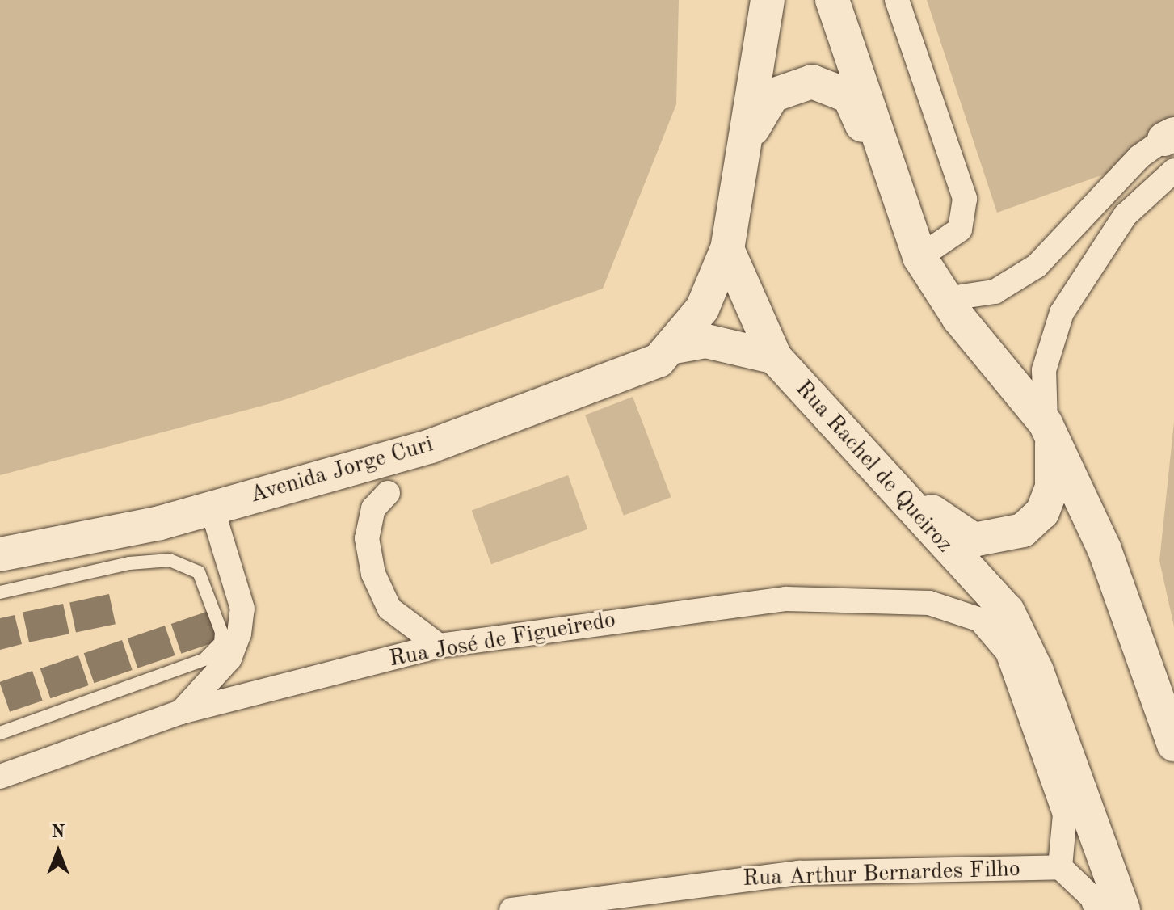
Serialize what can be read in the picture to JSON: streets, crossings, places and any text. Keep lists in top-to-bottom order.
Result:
{
  "streets": {
    "street": [
      "Rua Rachel de Queiroz",
      "Avenida Jorge Curi",
      "Rua José de Figueiredo",
      "Rua Arthur Bernardes Filho"
    ]
  },
  "crossings": [
    ["Rua José de Figueiredo", "Rua Arthur Bernardes Filho"]
  ],
  "north": "top"
}
